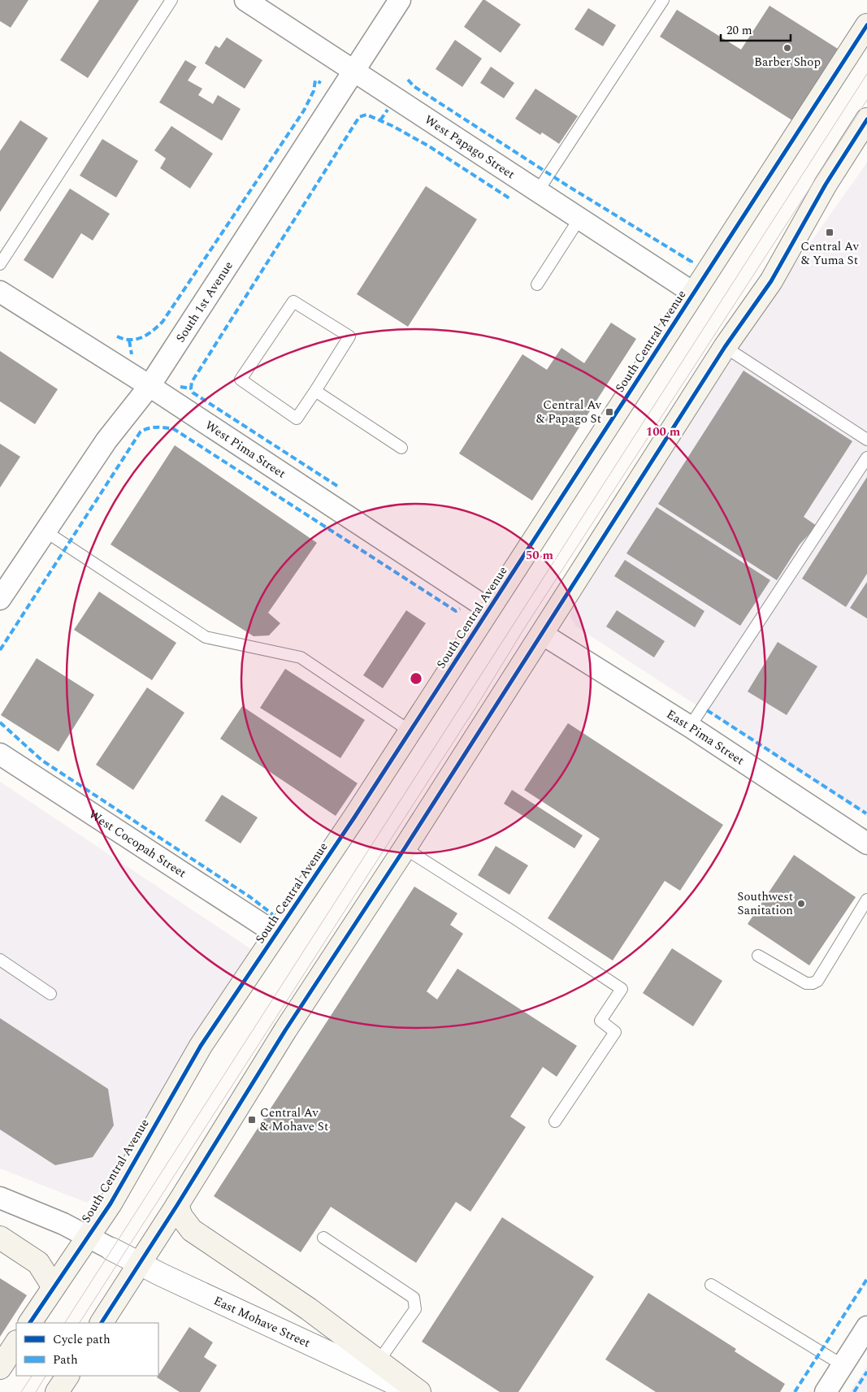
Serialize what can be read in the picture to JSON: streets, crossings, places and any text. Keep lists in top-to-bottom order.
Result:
{
  "streets": {
    "main road": ["South Central Avenue"],
    "street": [
      "West Papago Street",
      "South 1st Avenue",
      "West Pima Street",
      "East Pima Street",
      "West Cocopah Street",
      "East Mohave Street"
    ]
  },
  "crossings": [
    ["West Papago Street", "South 1st Avenue"],
    ["West Papago Street", "South Central Avenue"],
    ["South 1st Avenue", "West Pima Street"],
    ["South Central Avenue", "West Pima Street"],
    ["South Central Avenue", "West Cocopah Street"]
  ],
  "places": {
    "other": ["Barber Shop", "Southwest Sanitation"],
    "transit": ["Central Av & Yuma St", "Central Av & Papago St", "Central Av & Mohave St"]
  },
  "legend": ["Cycle path", "Path"],
  "scale_bar": "20 m",
  "rings": ["100 m", "50 m"]
}
